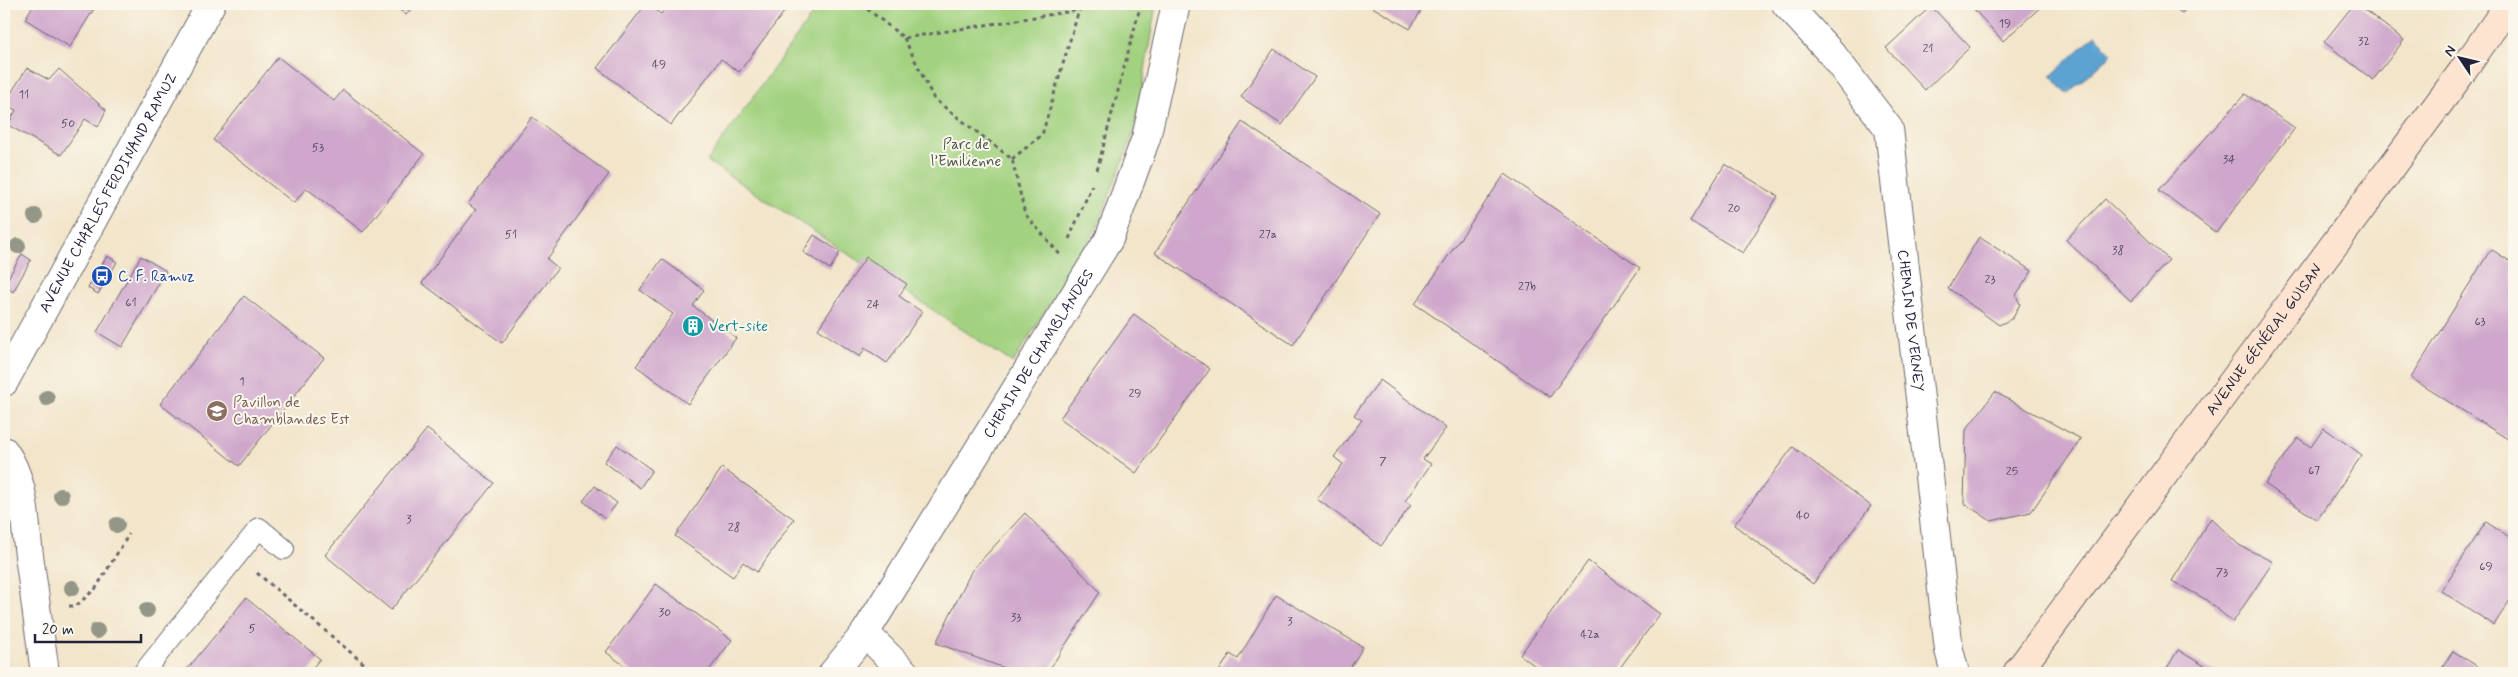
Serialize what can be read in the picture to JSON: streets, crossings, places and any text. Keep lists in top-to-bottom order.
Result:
{
  "streets": {
    "main road": ["AVENUE GÉNÉRAL GUISAN"],
    "street": ["AVENUE CHARLES FERDINAND RAMUZ", "CHEMIN DE VERNEY", "CHEMIN DE CHAMBLANDES"]
  },
  "parks": ["Parc de l’Emilienne"],
  "places": {
    "bus stop": ["C. F. Ramuz"],
    "building": ["Vert-site"],
    "school or university": ["Pavillon de Chamblandes Est"]
  },
  "house_numbers": [
    "19",
    "32",
    "21",
    "49",
    "11",
    "50",
    "53",
    "34",
    "20",
    "51",
    "27a",
    "38",
    "23",
    "27b",
    "61",
    "24",
    "63",
    "1",
    "29",
    "7",
    "67",
    "25",
    "40",
    "3",
    "28",
    "69",
    "73",
    "30",
    "33",
    "3",
    "5",
    "42a"
  ],
  "scale_bar": "20 m",
  "north": "top left"
}
